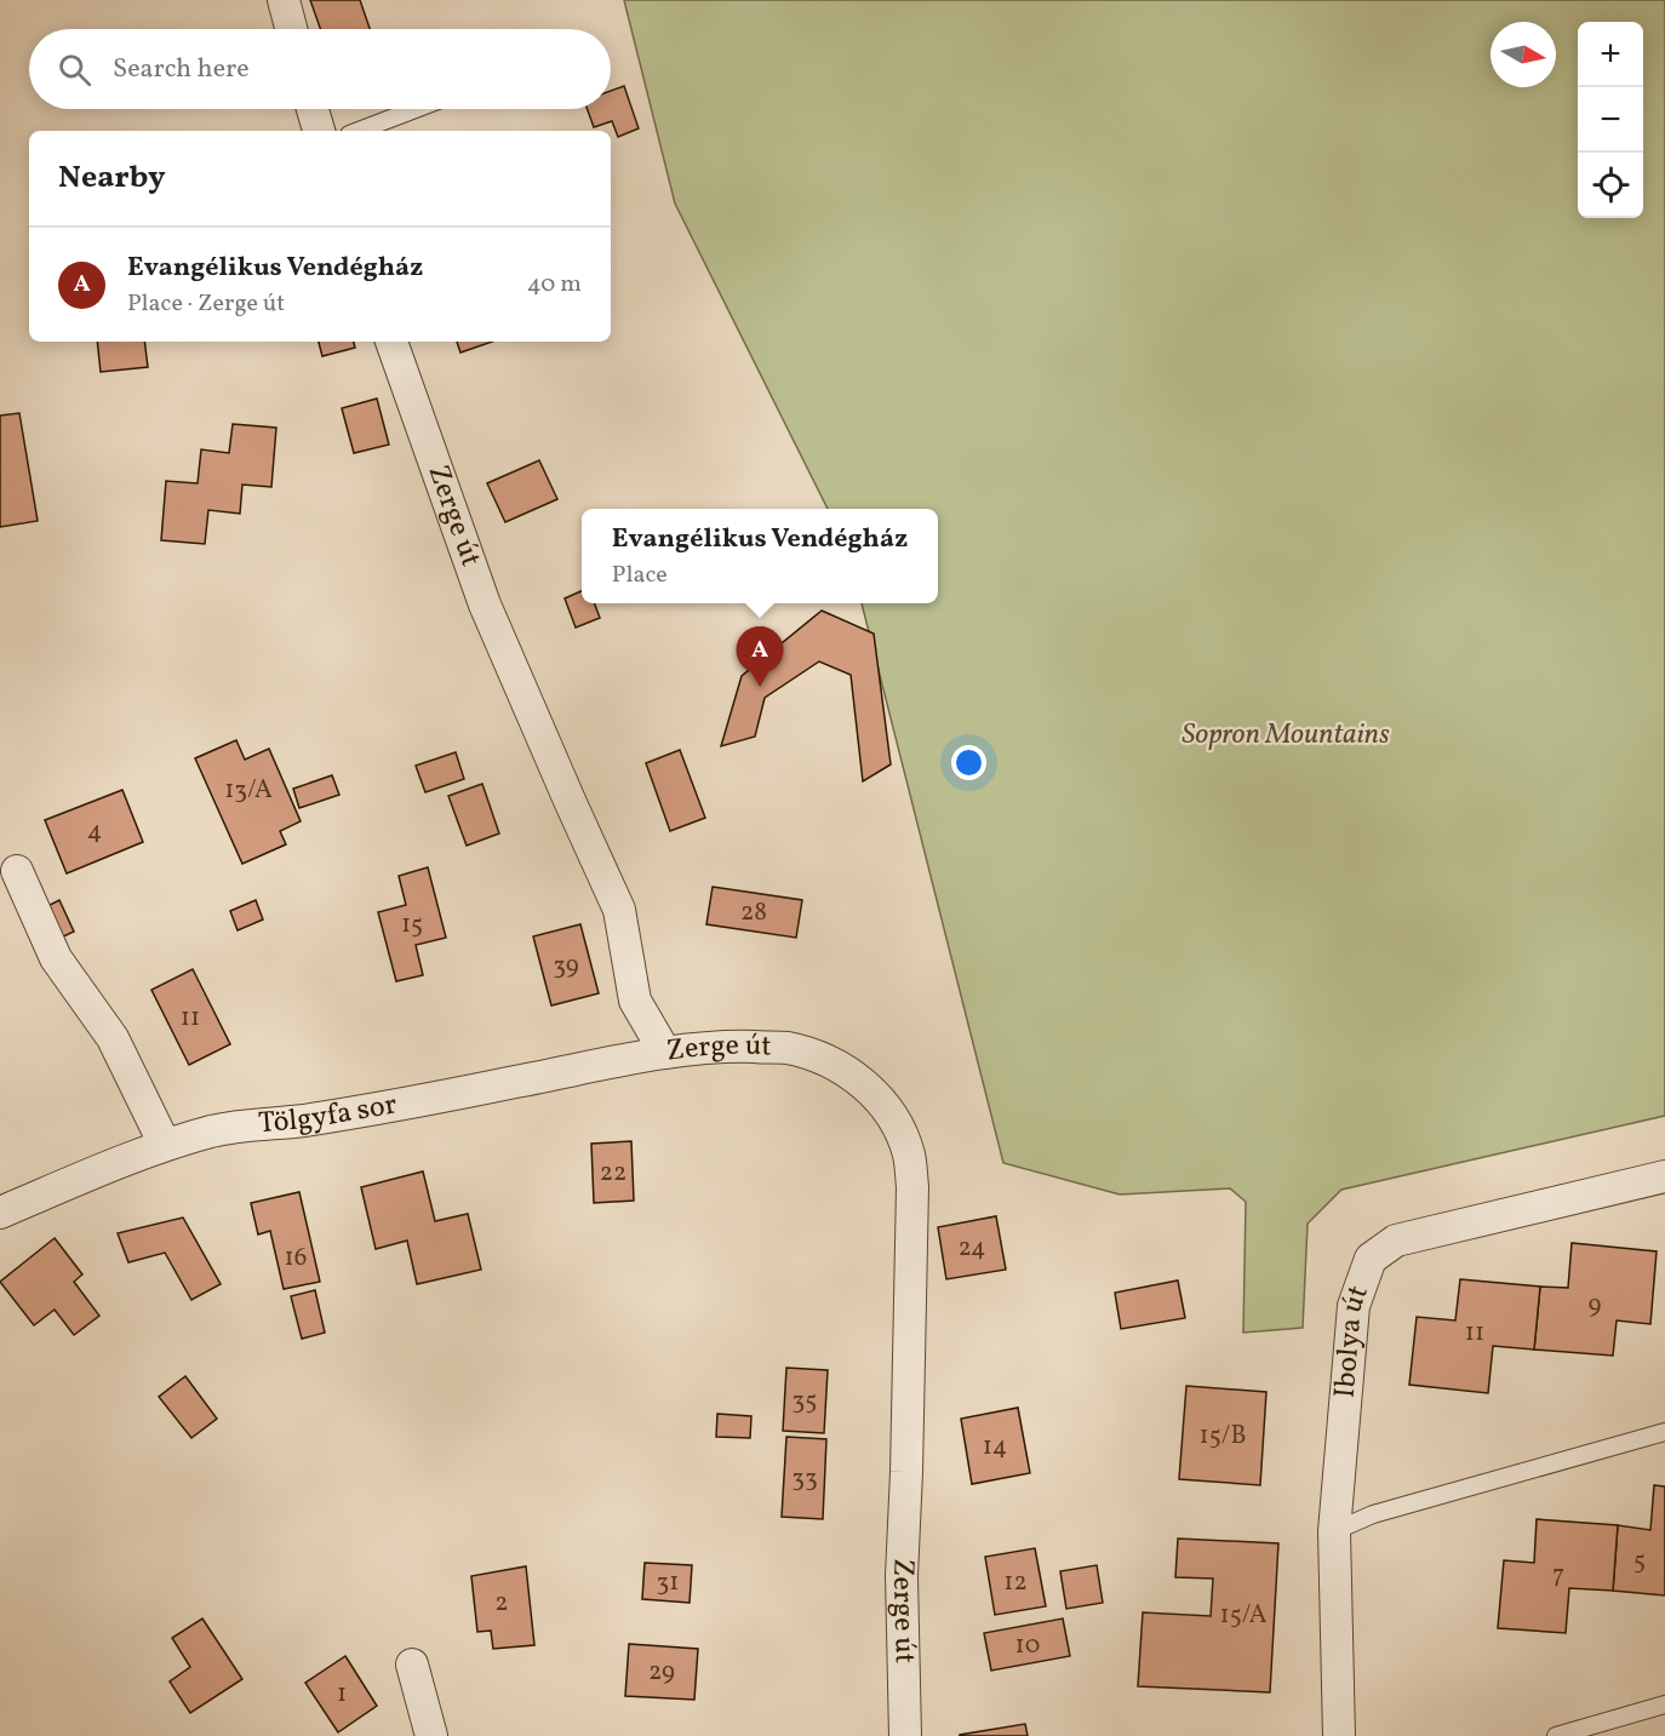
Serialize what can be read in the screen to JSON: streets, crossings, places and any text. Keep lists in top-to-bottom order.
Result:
{
  "streets": {
    "street": ["Zerge út", "Tölgyfa sor", "Ibolya út"]
  },
  "crossings": [
    ["Zerge út", "Tölgyfa sor"]
  ],
  "parks": ["Sopron Mountains"],
  "house_numbers": [
    "13/A",
    "4",
    "28",
    "15",
    "39",
    "11",
    "22",
    "24",
    "16",
    "9",
    "11",
    "35",
    "15/B",
    "14",
    "33",
    "5",
    "7",
    "31",
    "12",
    "2",
    "15/A",
    "10",
    "29",
    "1"
  ],
  "north": "right",
  "page": {
    "map_buttons": ["+", "−"],
    "search": "Search here",
    "heading": "Nearby",
    "list": [
      {
        "mark": "A",
        "name": "Evangélikus Vendégház",
        "note": "Place · Zerge út",
        "value": "40 m"
      }
    ],
    "popup": ["Evangélikus Vendégház", "Place"],
    "pins": "A"
  }
}
